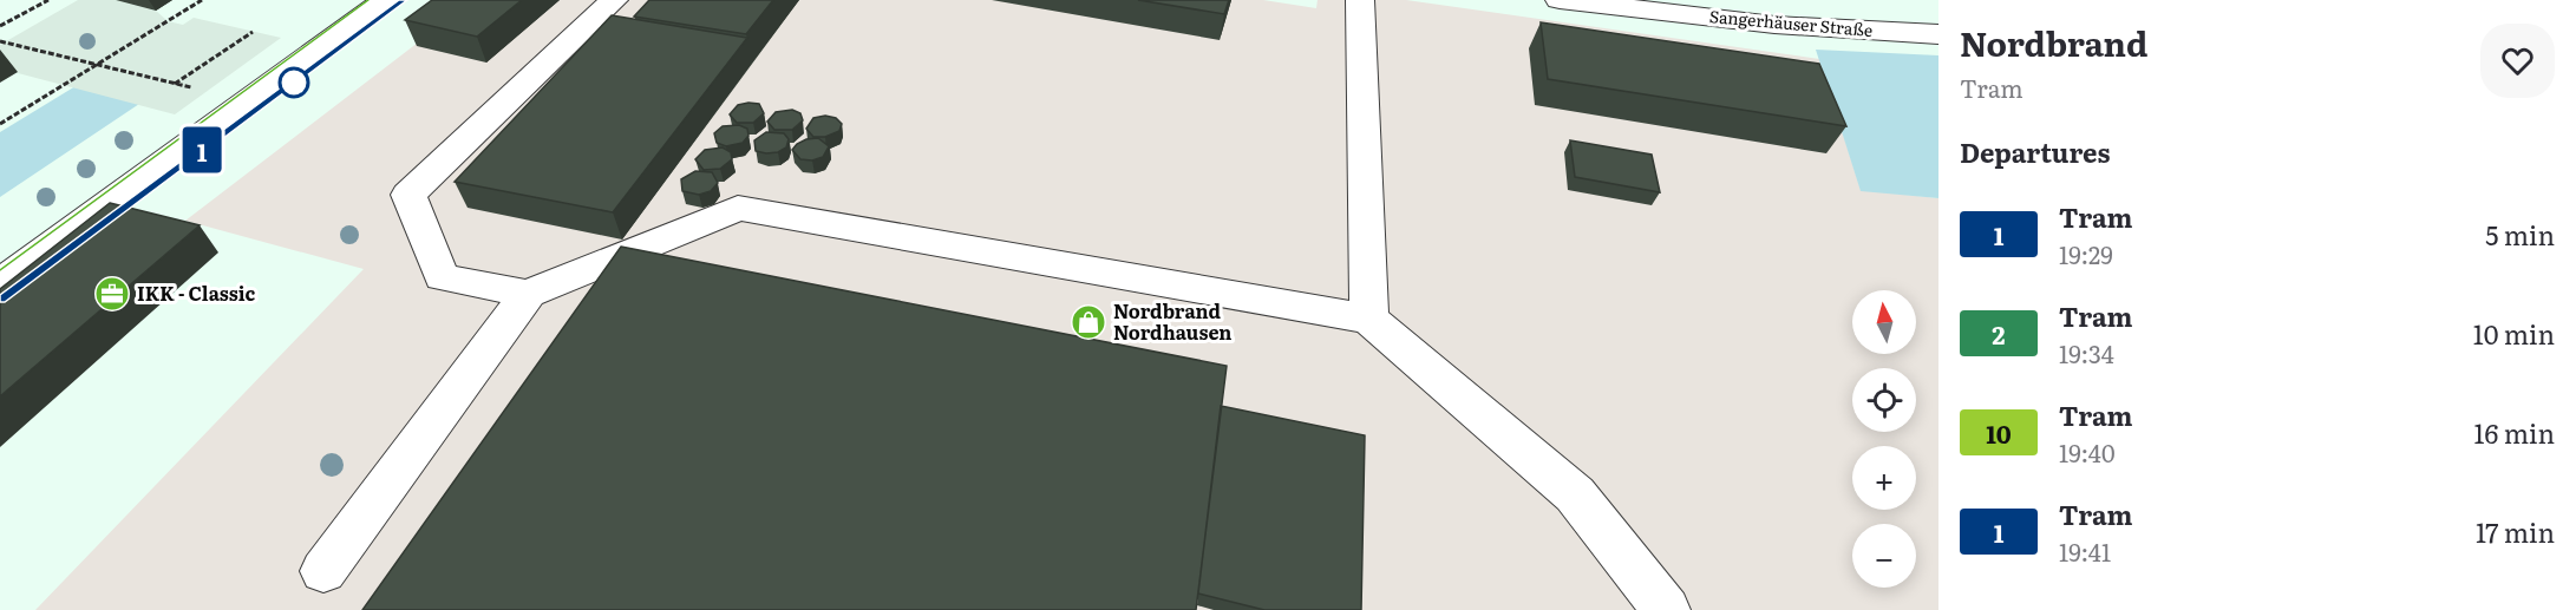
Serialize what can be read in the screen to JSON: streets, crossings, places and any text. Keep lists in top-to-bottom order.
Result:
{
  "streets": {
    "street": ["Sangerhäuser Straße"]
  },
  "places": {
    "office": ["IKK - Classic"],
    "shop": ["Nordbrand Nordhausen"]
  },
  "lines": ["tram line 1"],
  "north": "top",
  "page": {
    "on_map": "1",
    "heading": [
      ["Nordbrand", "Tram"],
      "Departures"
    ],
    "list": [
      {
        "mark": "1",
        "name": "Tram",
        "note": "19:29",
        "value": "5 min"
      },
      {
        "mark": "2",
        "name": "Tram",
        "note": "19:34",
        "value": "10 min"
      },
      {
        "mark": "10",
        "name": "Tram",
        "note": "19:40",
        "value": "16 min"
      },
      {
        "mark": "1",
        "name": "Tram",
        "note": "19:41",
        "value": "17 min"
      }
    ],
    "map_buttons": ["+", "−"]
  }
}
